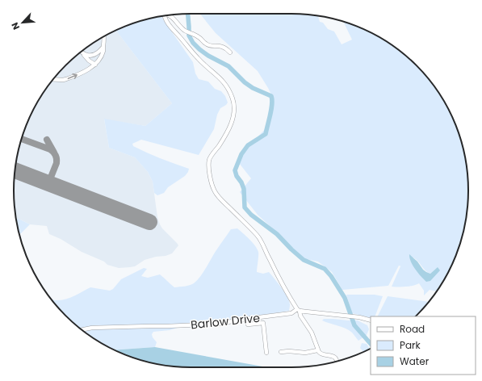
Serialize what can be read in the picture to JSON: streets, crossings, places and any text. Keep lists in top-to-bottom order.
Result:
{
  "streets": {
    "street": ["Barlow Drive"]
  },
  "legend": ["Road", "Park", "Water"],
  "north": "bottom left"
}
